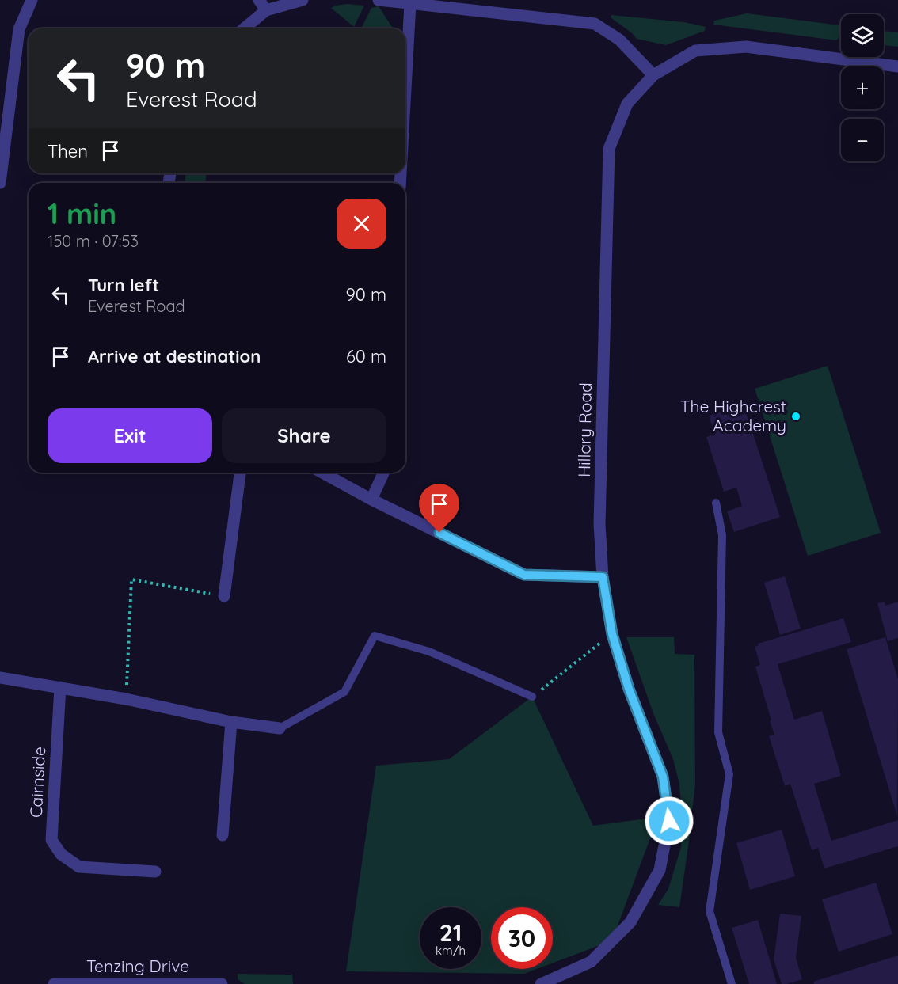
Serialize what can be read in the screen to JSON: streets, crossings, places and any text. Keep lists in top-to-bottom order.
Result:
{
  "streets": {
    "street": ["Hillary Road", "Cairnside", "Tenzing Drive"]
  },
  "places": ["The Highcrest Academy"],
  "page": {
    "map_buttons": ["+", "−"],
    "turn": ["90 m", "Everest Road"],
    "then": "Then",
    "heading": ["1 min", "150 m · 07:53"],
    "list": [
      {
        "name": "Turn left",
        "note": "Everest Road",
        "value": "90 m"
      },
      {
        "name": "Arrive at destination",
        "value": "60 m"
      }
    ],
    "buttons": ["Exit", "Share"],
    "speed": "21 km/h",
    "limit": "30"
  }
}
